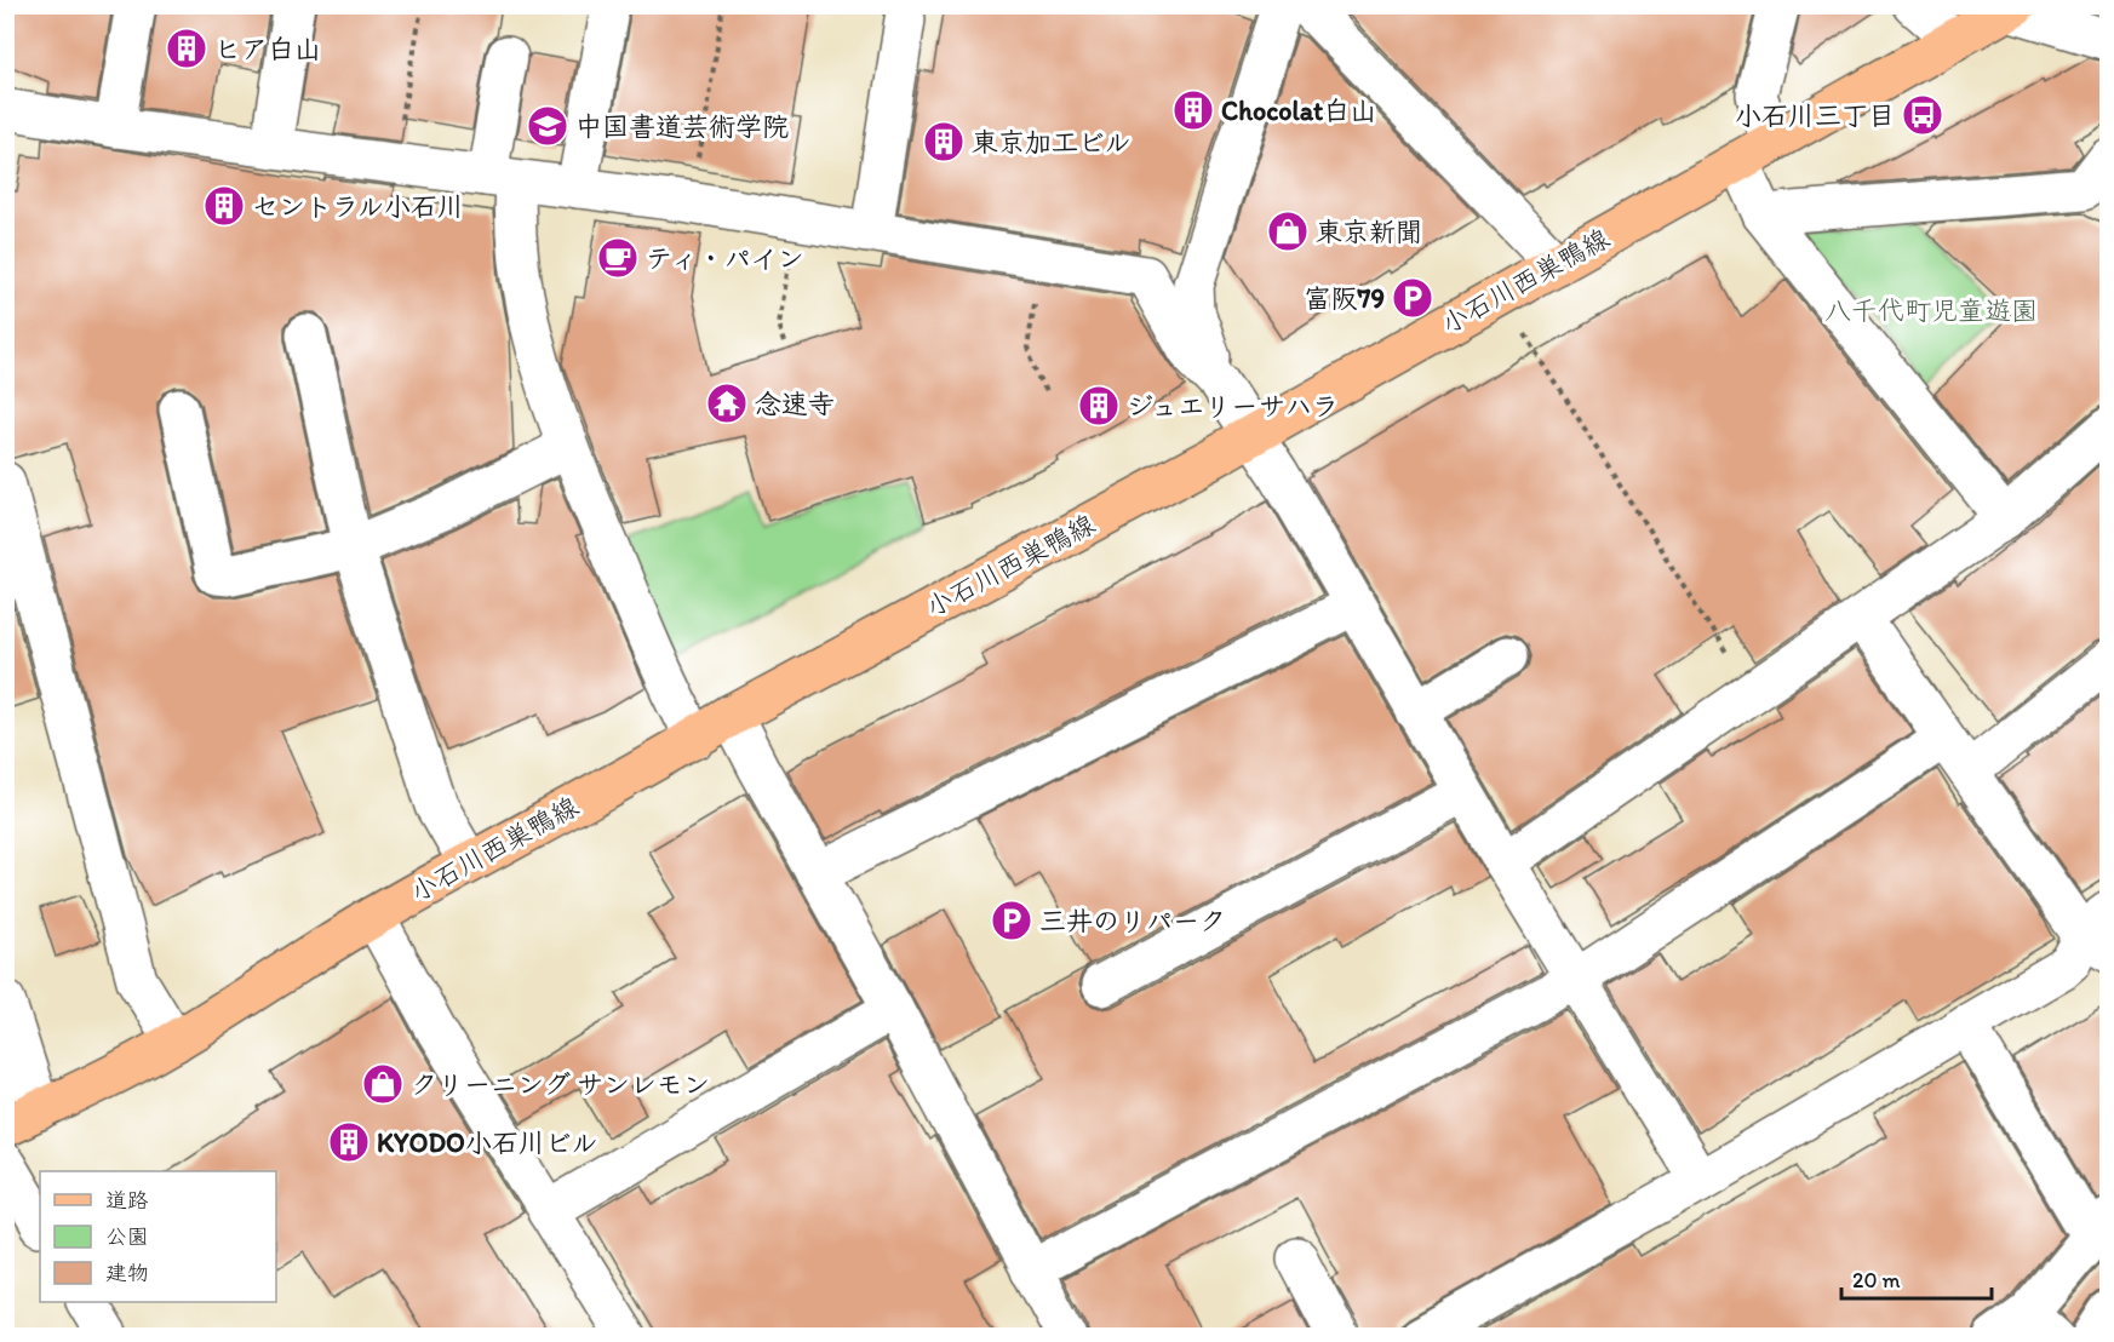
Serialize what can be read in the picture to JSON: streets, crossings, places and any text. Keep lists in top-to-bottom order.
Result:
{
  "streets": {
    "main road": ["小石川西巣鴨線"]
  },
  "parks": ["八千代町児童遊園"],
  "places": {
    "building": [
      "ヒア白山",
      "Chocolat白山",
      "東京加工ビル",
      "セントラル小石川",
      "ジュエリーサハラ",
      "KYODO小石川ビル"
    ],
    "bus stop": ["小石川三丁目"],
    "school or university": ["中国書道芸術学院"],
    "shop": ["東京新聞", "クリーニング サンレモン"],
    "cafe": ["ティ・パイン"],
    "parking": ["富阪79", "三井のリパーク"],
    "temple": ["念速寺"]
  },
  "legend": ["道路", "公園", "建物"],
  "scale_bar": "20 m"
}
